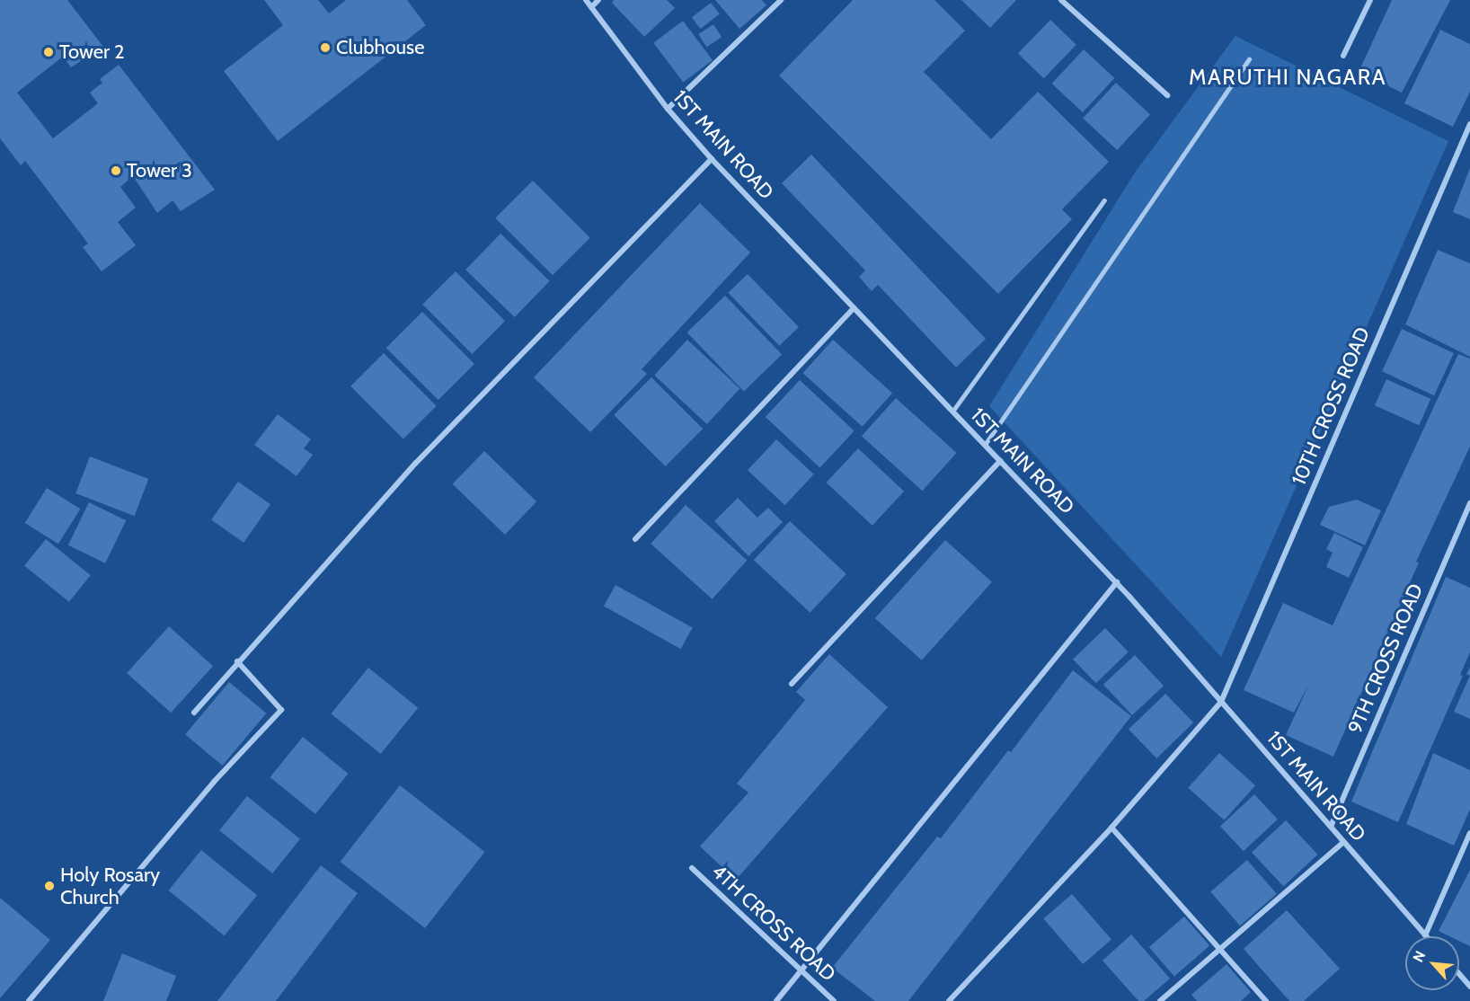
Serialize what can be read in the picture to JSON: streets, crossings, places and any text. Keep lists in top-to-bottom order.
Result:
{
  "streets": {
    "street": [
      "1ST MAIN ROAD",
      "10TH CROSS ROAD",
      "9TH CROSS ROAD",
      "4TH CROSS ROAD"
    ]
  },
  "crossings": [
    ["1ST MAIN ROAD", "10TH CROSS ROAD"],
    ["1ST MAIN ROAD", "9TH CROSS ROAD"]
  ],
  "districts": ["MARUTHI NAGARA"],
  "places": [
    "Clubhouse",
    "Tower 2",
    "Tower 3",
    "Holy Rosary Church"
  ],
  "north": "top left"
}
